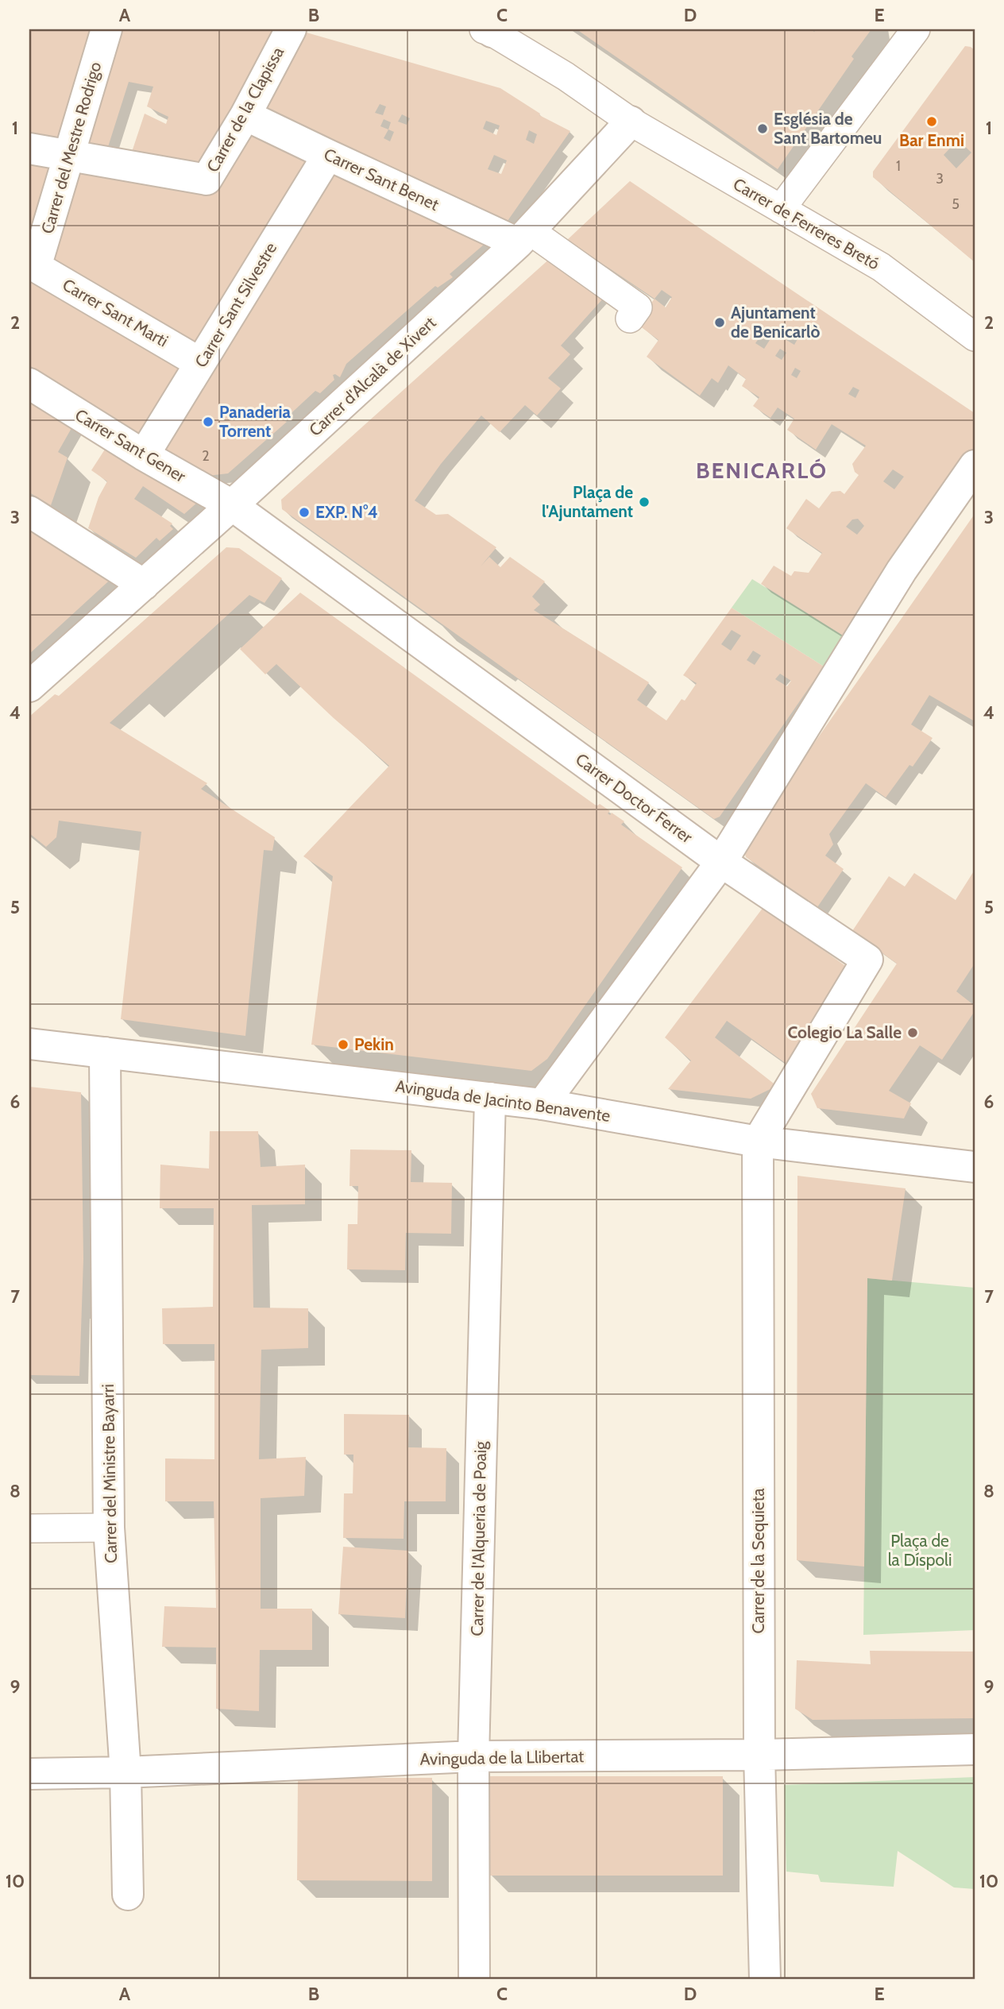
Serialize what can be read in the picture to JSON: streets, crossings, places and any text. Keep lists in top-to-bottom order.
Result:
{
  "streets": {
    "street": [
      "Carrer de la Clapissa",
      "Carrer del Mestre Rodrigo",
      "Carrer Sant Benet",
      "Carrer de Ferreres Bretó",
      "Carrer Sant Silvestre",
      "Carrer Sant Marti",
      "Carrer d'Alcalà de Xivert",
      "Carrer Sant Gener",
      "Carrer Doctor Ferrer",
      "Avinguda de Jacinto Benavente",
      "Carrer del Ministre Bayarri",
      "Carrer de l'Alqueria de Poaig",
      "Carrer de la Sequieta",
      "Avinguda de la Llibertat"
    ]
  },
  "crossings": [
    ["Carrer de la Clapissa", "Carrer del Mestre Rodrigo"],
    ["Carrer de la Clapissa", "Carrer Sant Benet"],
    ["Carrer del Mestre Rodrigo", "Carrer Sant Marti"],
    ["Carrer Sant Benet", "Carrer Sant Silvestre"],
    ["Carrer Sant Benet", "Carrer d'Alcalà de Xivert"],
    ["Carrer de Ferreres Bretó", "Carrer d'Alcalà de Xivert"],
    ["Carrer Sant Silvestre", "Carrer Sant Marti"],
    ["Carrer Sant Silvestre", "Carrer Sant Gener"],
    ["Carrer d'Alcalà de Xivert", "Carrer Sant Gener"],
    ["Carrer d'Alcalà de Xivert", "Carrer Doctor Ferrer"],
    ["Carrer Sant Gener", "Carrer Doctor Ferrer"],
    ["Carrer Doctor Ferrer", "Avinguda de Jacinto Benavente"],
    ["Carrer Doctor Ferrer", "Carrer de la Sequieta"],
    ["Avinguda de Jacinto Benavente", "Carrer del Ministre Bayarri"],
    ["Avinguda de Jacinto Benavente", "Carrer de l'Alqueria de Poaig"],
    ["Avinguda de Jacinto Benavente", "Carrer de la Sequieta"],
    ["Carrer del Ministre Bayarri", "Avinguda de la Llibertat"],
    ["Carrer de l'Alqueria de Poaig", "Avinguda de la Llibertat"],
    ["Carrer de la Sequieta", "Avinguda de la Llibertat"]
  ],
  "districts": ["BENICARLÓ"],
  "parks": ["Plaça de la Díspoli"],
  "places": [
    "Bar Enmi",
    "Església de Sant Bartomeu",
    "Ajuntament de Benicarlò",
    "Panaderia Torrent",
    "Plaça de l'Ajuntament",
    "EXP. N°4",
    "Colegio La Salle",
    "Pekin"
  ],
  "house_numbers": [
    "1",
    "3",
    "5",
    "2"
  ],
  "grid": {
    "columns": [
      "A",
      "B",
      "C",
      "D",
      "E"
    ],
    "rows": [
      "1",
      "2",
      "3",
      "4",
      "5",
      "6",
      "7",
      "8",
      "9",
      "10"
    ]
  }
}
